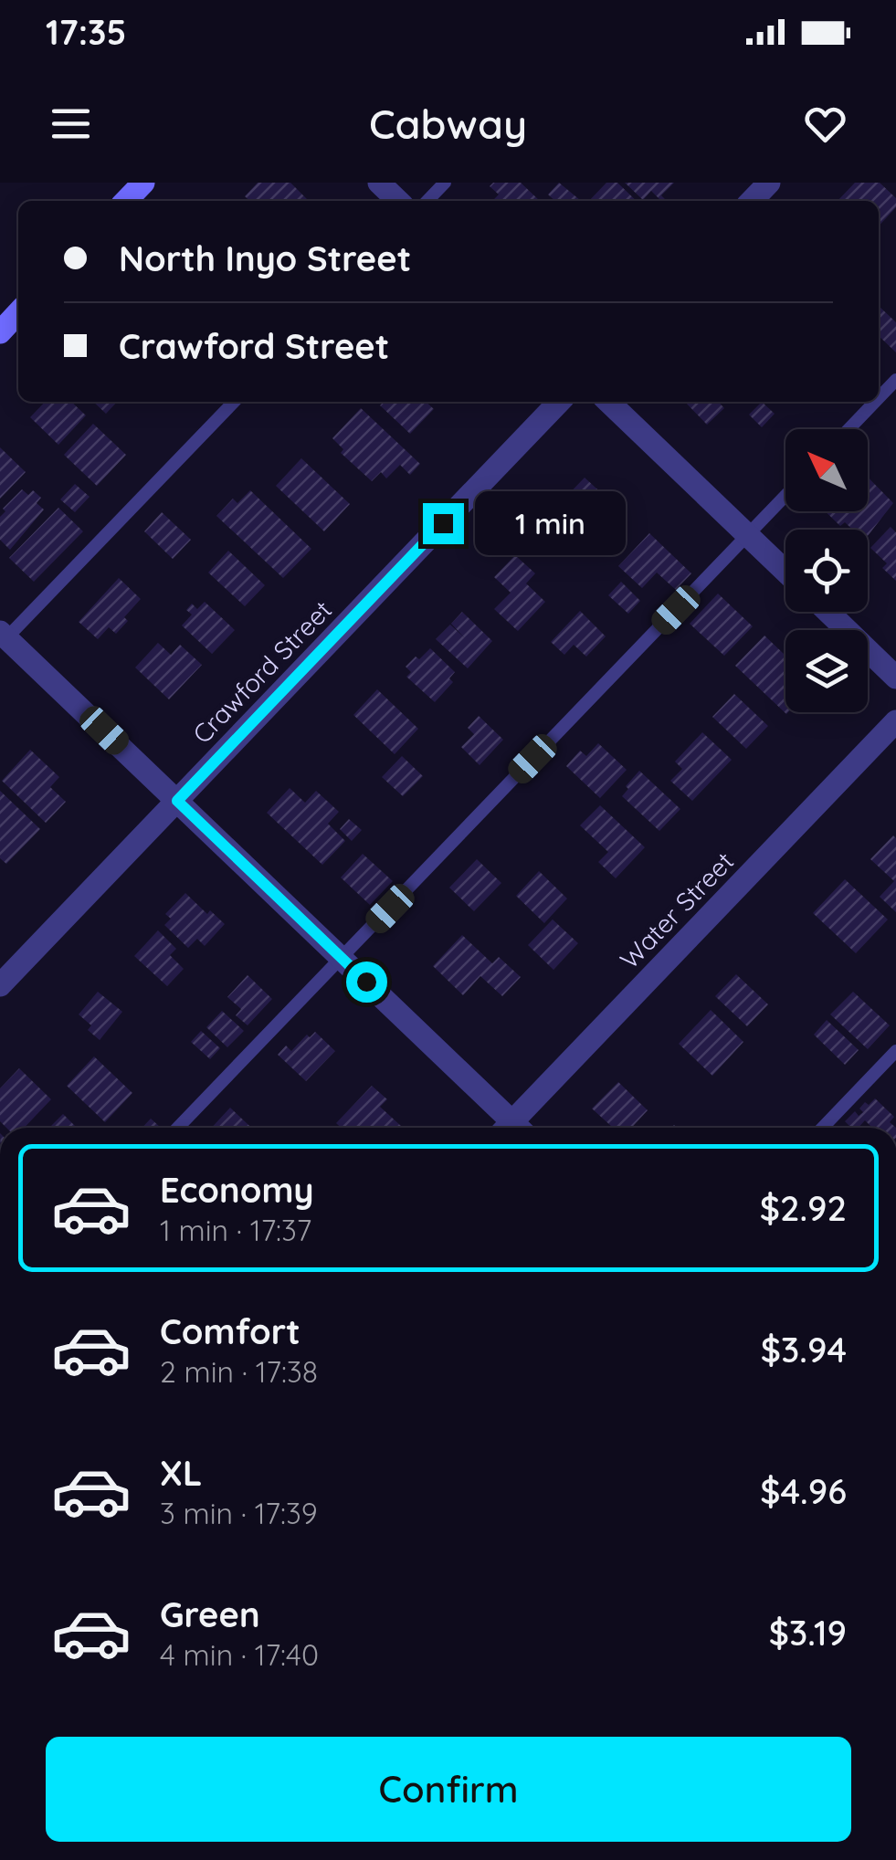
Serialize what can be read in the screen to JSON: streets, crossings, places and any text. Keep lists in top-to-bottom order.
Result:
{
  "streets": {
    "street": ["Crawford Street", "Water Street"]
  },
  "north": "top left",
  "page": {
    "status": "17:35",
    "header": "Cabway",
    "banner": ["North Inyo Street", "Crawford Street"],
    "bubble": "1 min",
    "list": [
      {
        "name": "Economy",
        "note": "1 min · 17:37",
        "value": "$2.92"
      },
      {
        "name": "Comfort",
        "note": "2 min · 17:38",
        "value": "$3.94"
      },
      {
        "name": "XL",
        "note": "3 min · 17:39",
        "value": "$4.96"
      },
      {
        "name": "Green",
        "note": "4 min · 17:40",
        "value": "$3.19"
      }
    ],
    "buttons": "Confirm"
  }
}
